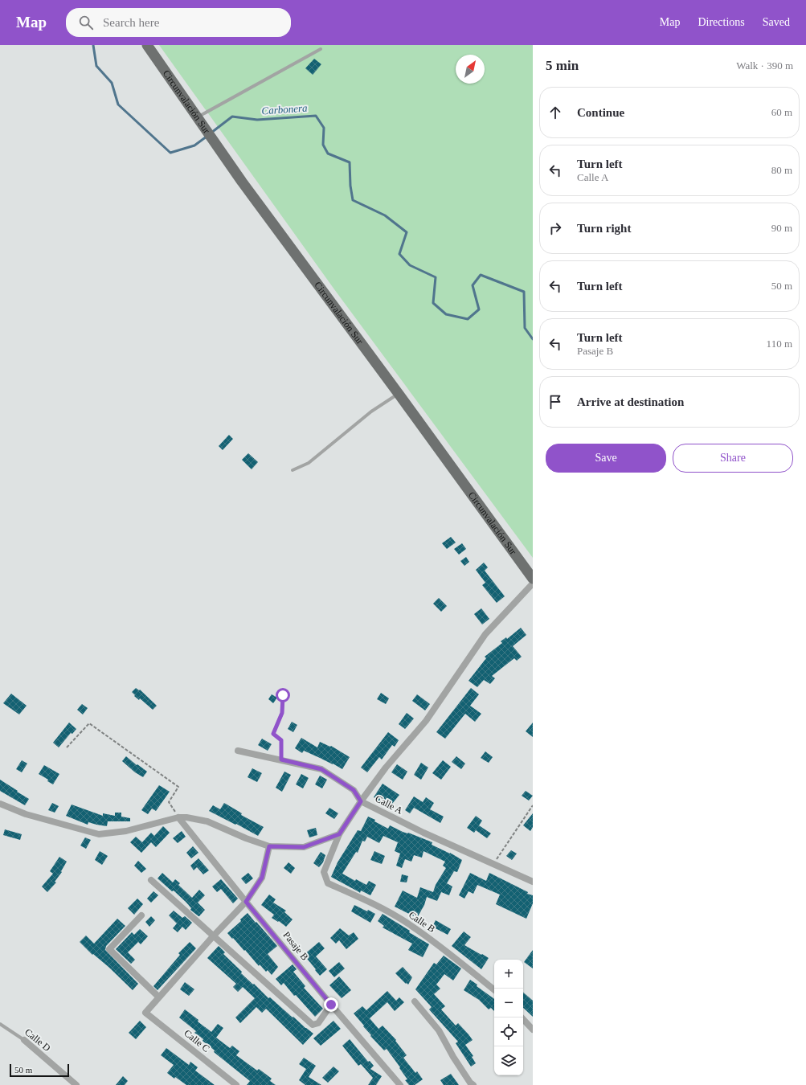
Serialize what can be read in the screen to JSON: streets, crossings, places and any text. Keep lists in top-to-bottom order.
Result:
{
  "streets": {
    "main road": ["Circunvalación Sur"],
    "street": [
      "Calle A",
      "Calle B",
      "Pasaje B",
      "Calle D",
      "Calle C"
    ]
  },
  "water": ["Carbonera"],
  "scale_bar": "50 m",
  "north": "top right",
  "page": {
    "header": "Map",
    "search": "Search here",
    "nav": ["Map", "Directions", "Saved"],
    "heading": ["5 min", "Walk · 390 m"],
    "list": [
      ["Continue", "60 m"],
      ["Turn left", "Calle A", "80 m"],
      ["Turn right", "90 m"],
      ["Turn left", "50 m"],
      ["Turn left", "Pasaje B", "110 m"],
      "Arrive at destination"
    ],
    "buttons": ["Save", "Share"],
    "map_buttons": ["+", "−"],
    "scale": "50 m"
  }
}
